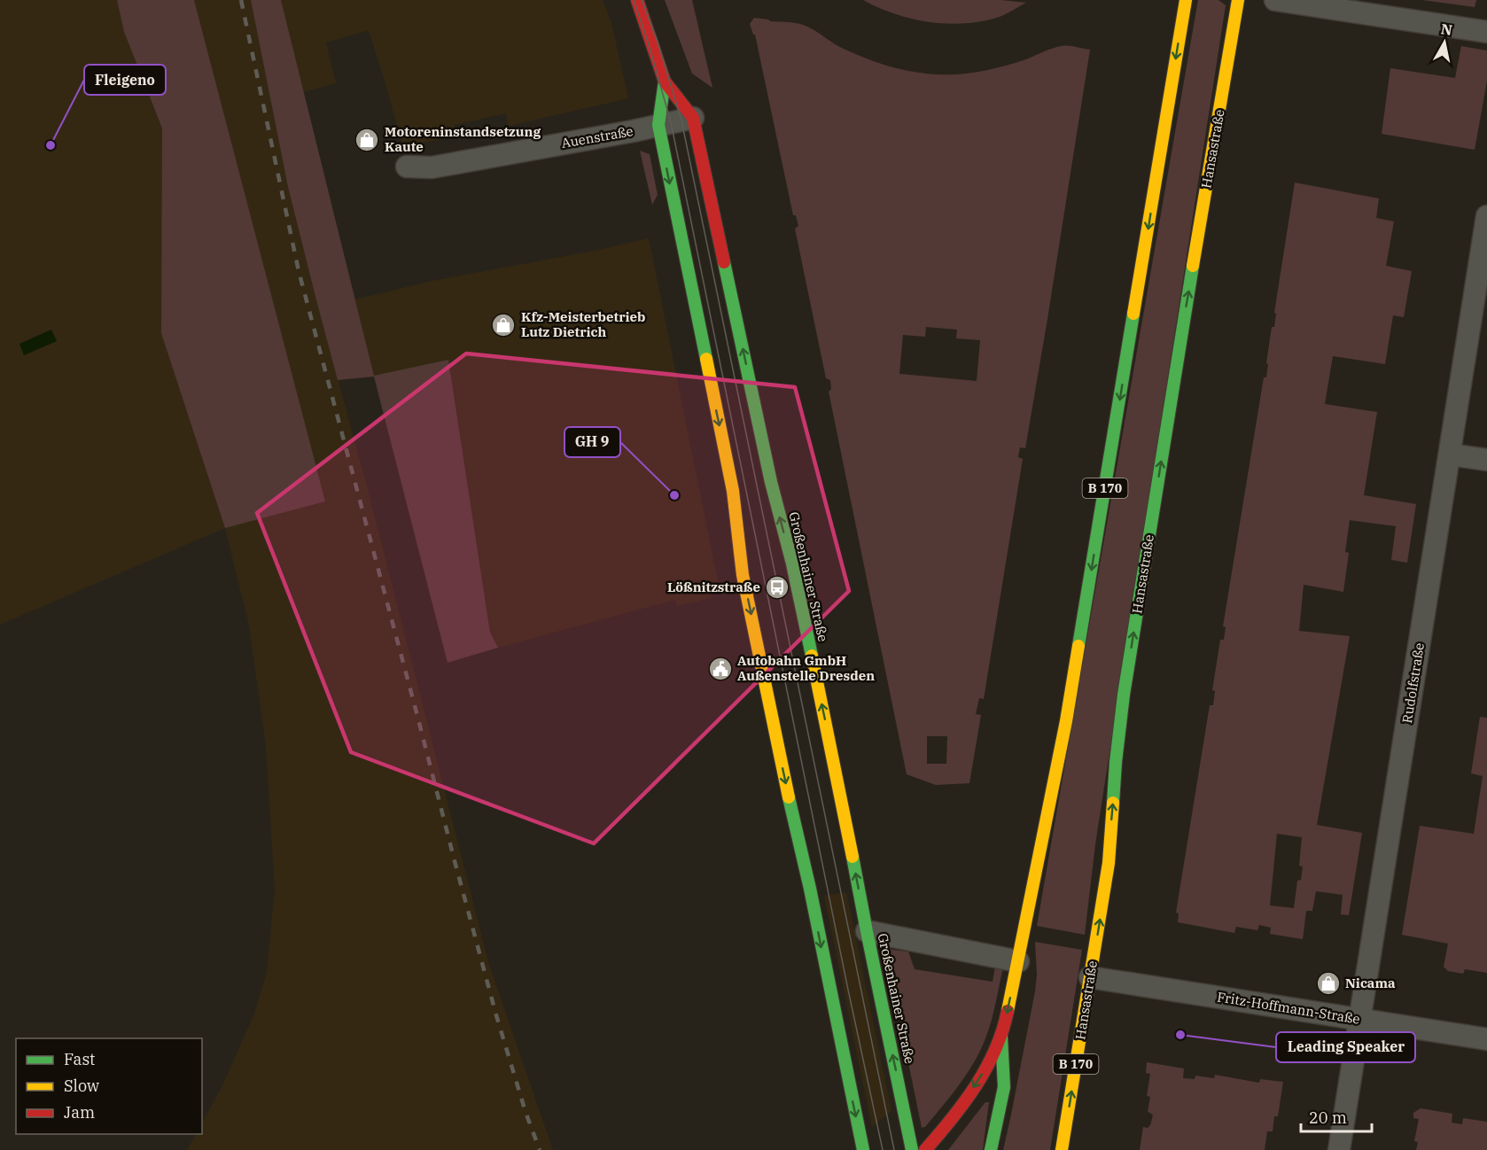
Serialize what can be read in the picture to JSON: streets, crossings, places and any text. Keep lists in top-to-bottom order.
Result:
{
  "streets": {
    "main road": ["Hansastraße", "B 170", "Großenhainer Straße"],
    "street": ["Auenstraße", "Rudolfstraße", "Fritz-Hoffmann-Straße"]
  },
  "crossings": [
    ["Auenstraße", "Großenhainer Straße"],
    ["Hansastraße", "Fritz-Hoffmann-Straße"],
    ["Rudolfstraße", "Fritz-Hoffmann-Straße"]
  ],
  "places": {
    "shop": ["Motoreninstandsetzung Kaute", "Kfz-Meisterbetrieb Lutz Dietrich", "Nicama"],
    "other": ["Fleigeno", "GH 9", "Leading Speaker"],
    "bus stop": ["Lößnitzstraße"],
    "public building": ["Autobahn GmbH Außenstelle Dresden"]
  },
  "legend": ["Fast", "Slow", "Jam"],
  "scale_bar": "20 m",
  "north": "top"
}
